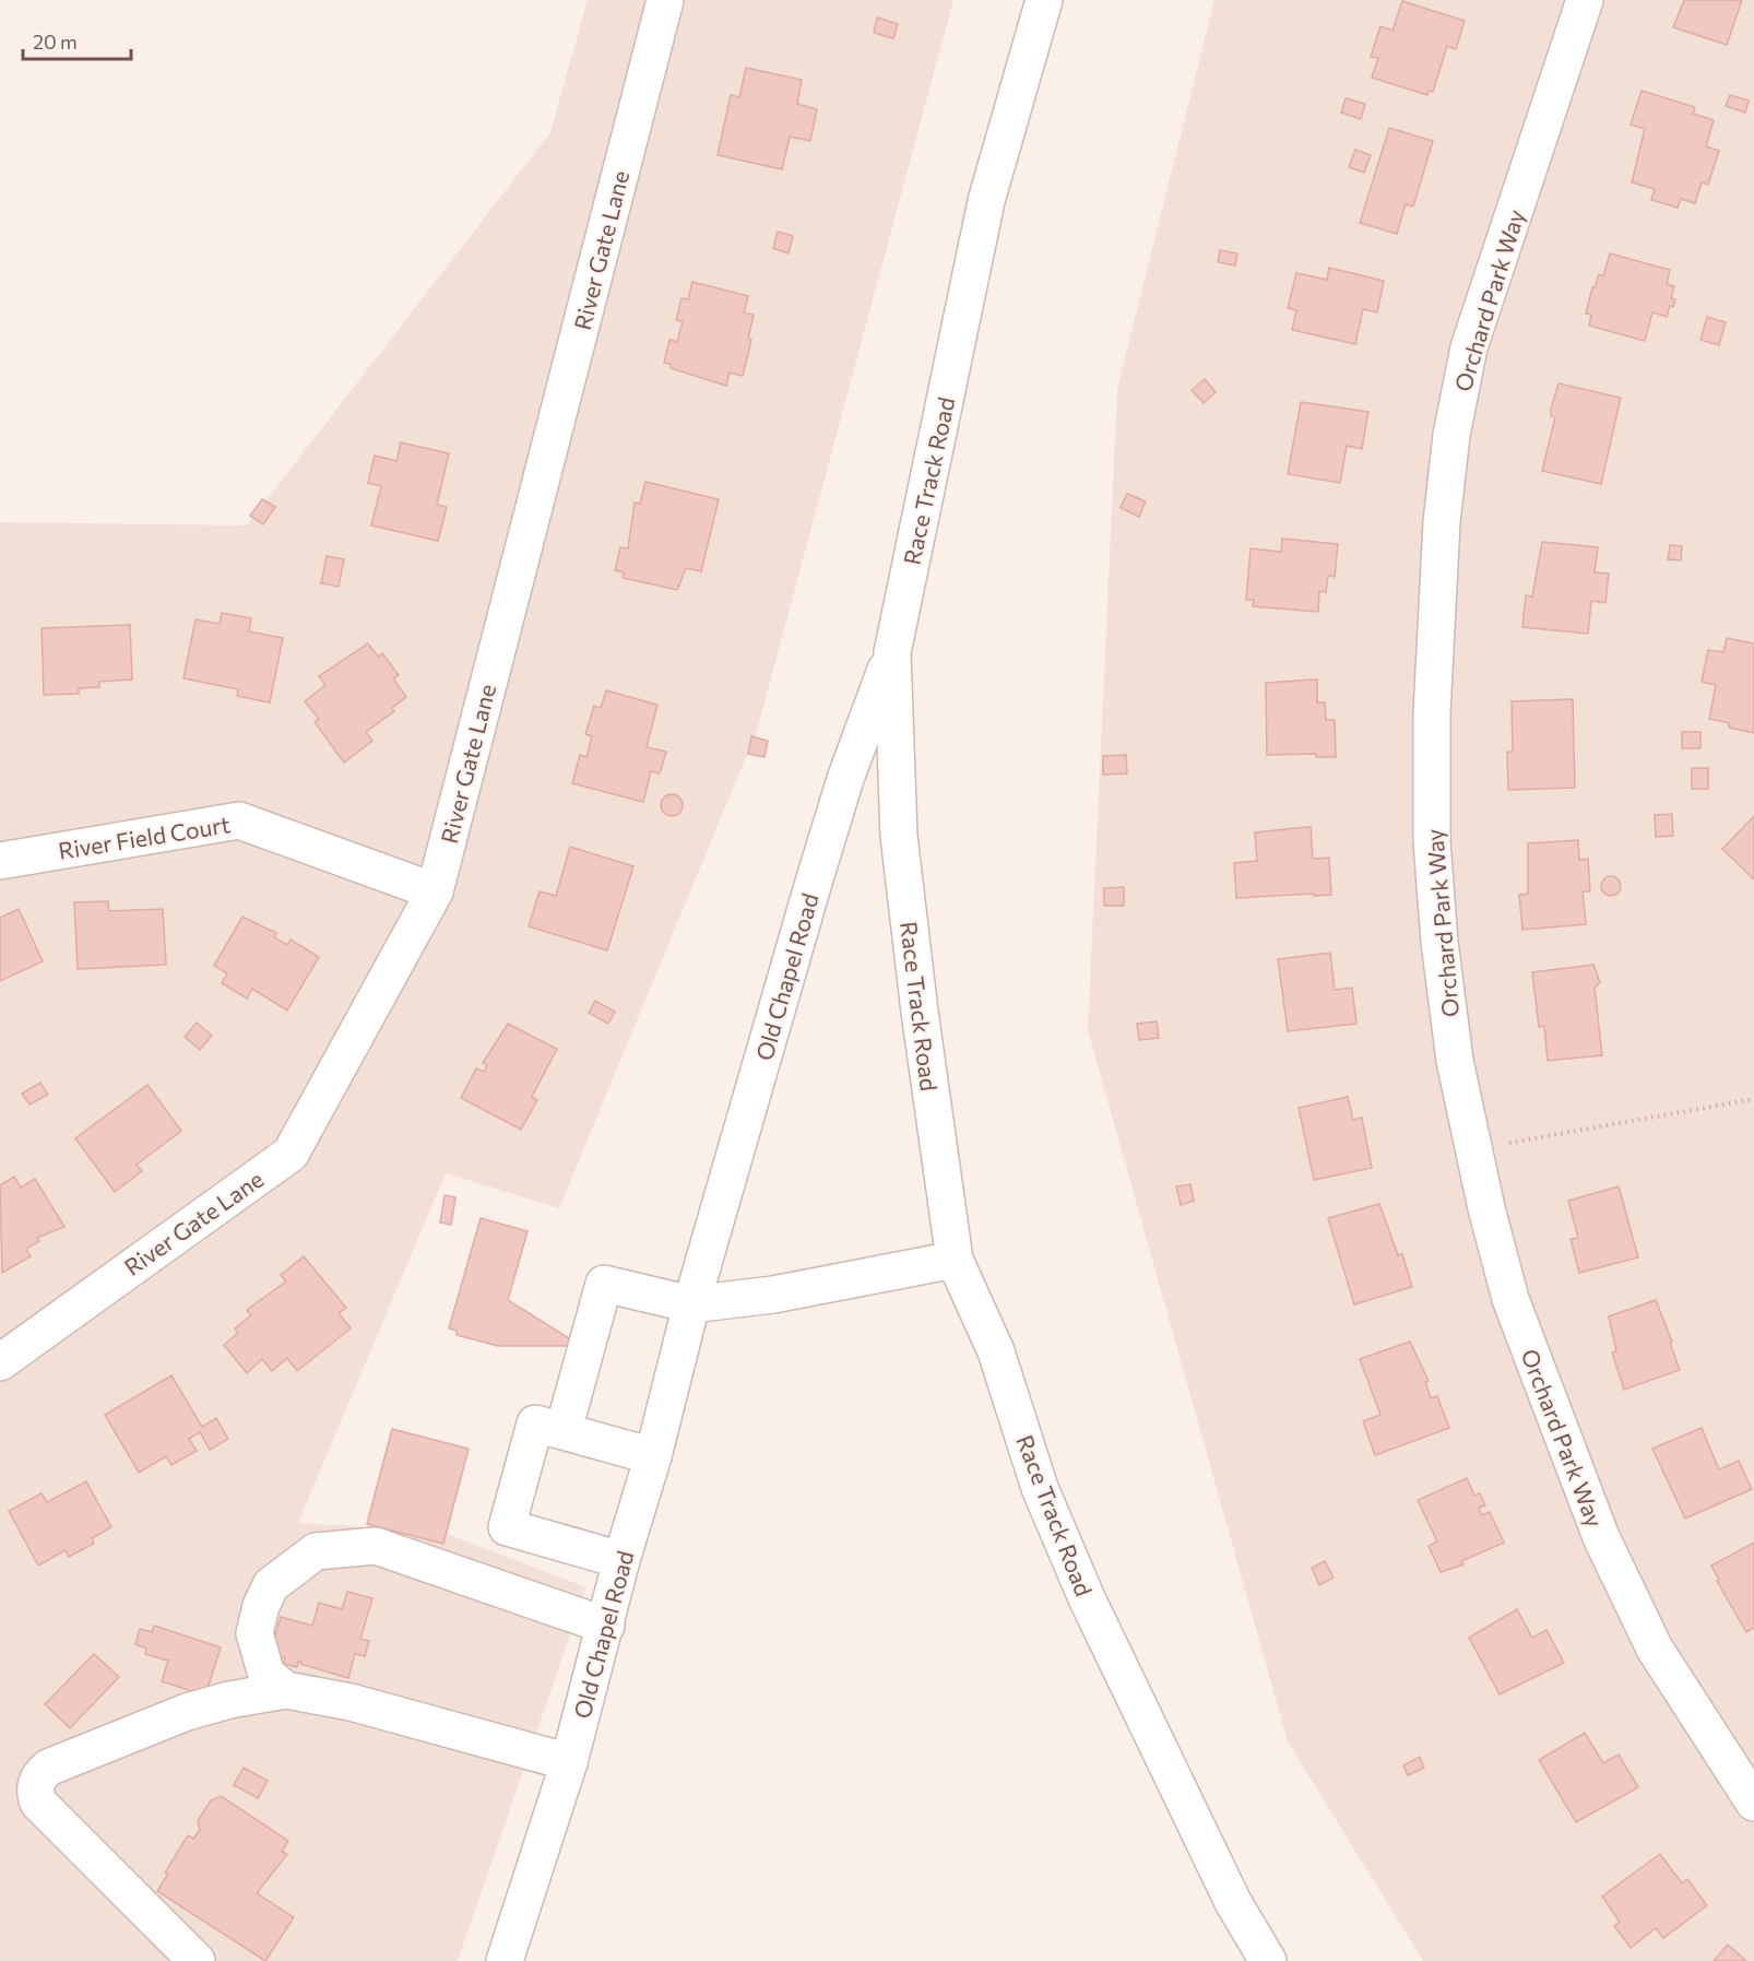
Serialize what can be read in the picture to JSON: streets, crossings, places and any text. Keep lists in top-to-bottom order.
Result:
{
  "streets": {
    "street": [
      "River Gate Lane",
      "Orchard Park Way",
      "Race Track Road",
      "River Field Court",
      "Old Chapel Road"
    ]
  },
  "crossings": [
    ["River Gate Lane", "River Field Court"],
    ["Race Track Road", "Old Chapel Road"]
  ],
  "scale_bar": "20 m"
}
